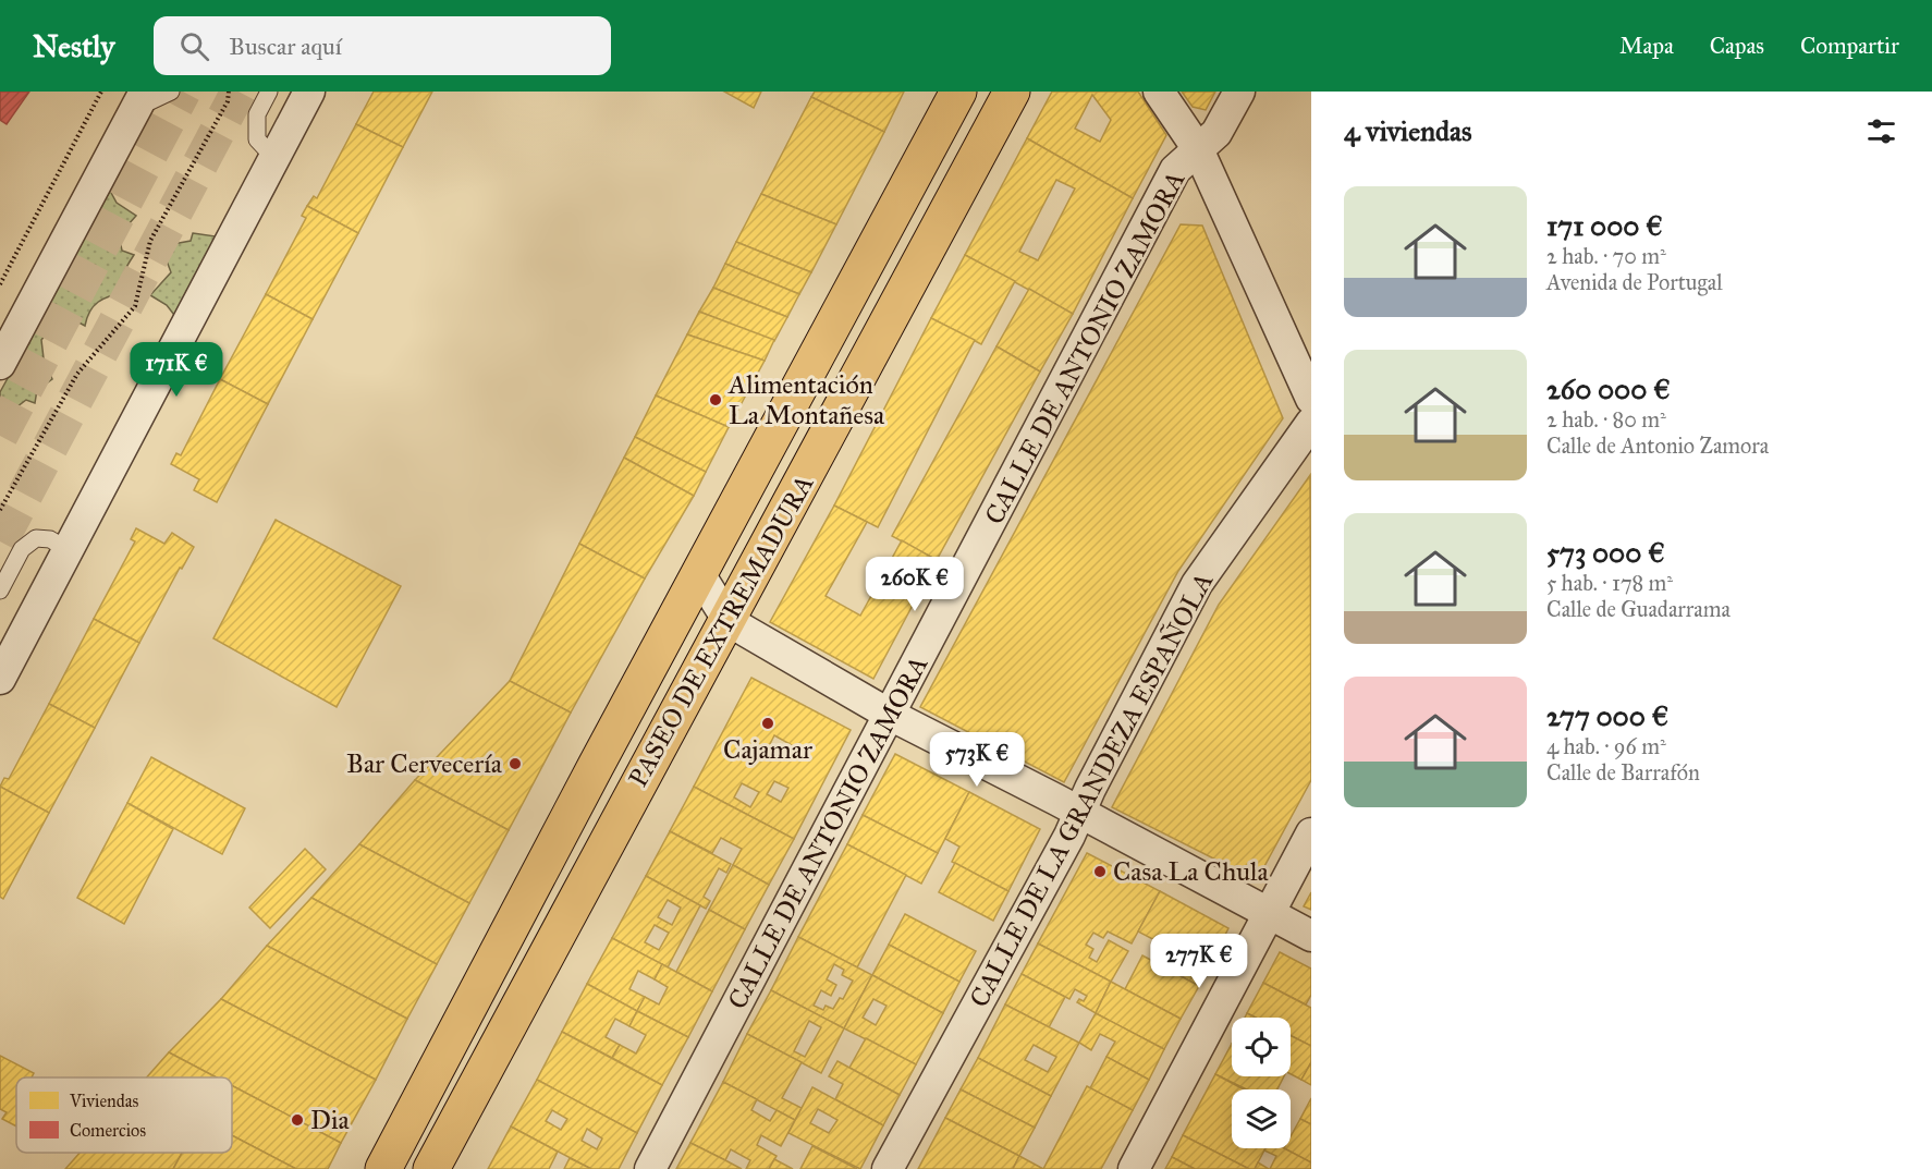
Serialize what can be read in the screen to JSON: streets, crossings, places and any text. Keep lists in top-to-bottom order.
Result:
{
  "streets": {
    "main road": ["PASEO DE EXTREMADURA"],
    "street": ["CALLE DE ANTONIO ZAMORA", "CALLE DE LA GRANDEZA ESPAÑOLA"]
  },
  "places": [
    "Alimentación La Montañesa",
    "Cajamar",
    "Bar Cervecería",
    "Casa La Chula",
    "Dia"
  ],
  "legend": ["Viviendas", "Comercios"],
  "page": {
    "header": "Nestly",
    "search": "Buscar aquí",
    "nav": ["Mapa", "Capas", "Compartir"],
    "heading": "4 viviendas",
    "list": [
      {
        "name": "171 000 €",
        "note": "2 hab. · 70 m² · Avenida de Portugal"
      },
      {
        "name": "260 000 €",
        "note": "2 hab. · 80 m² · Calle de Antonio Zamora"
      },
      {
        "name": "573 000 €",
        "note": "5 hab. · 178 m² · Calle de Guadarrama"
      },
      {
        "name": "277 000 €",
        "note": "4 hab. · 96 m² · Calle de Barrafón"
      }
    ],
    "price": [
      "171K €",
      "260K €",
      "573K €",
      "277K €"
    ]
  }
}
